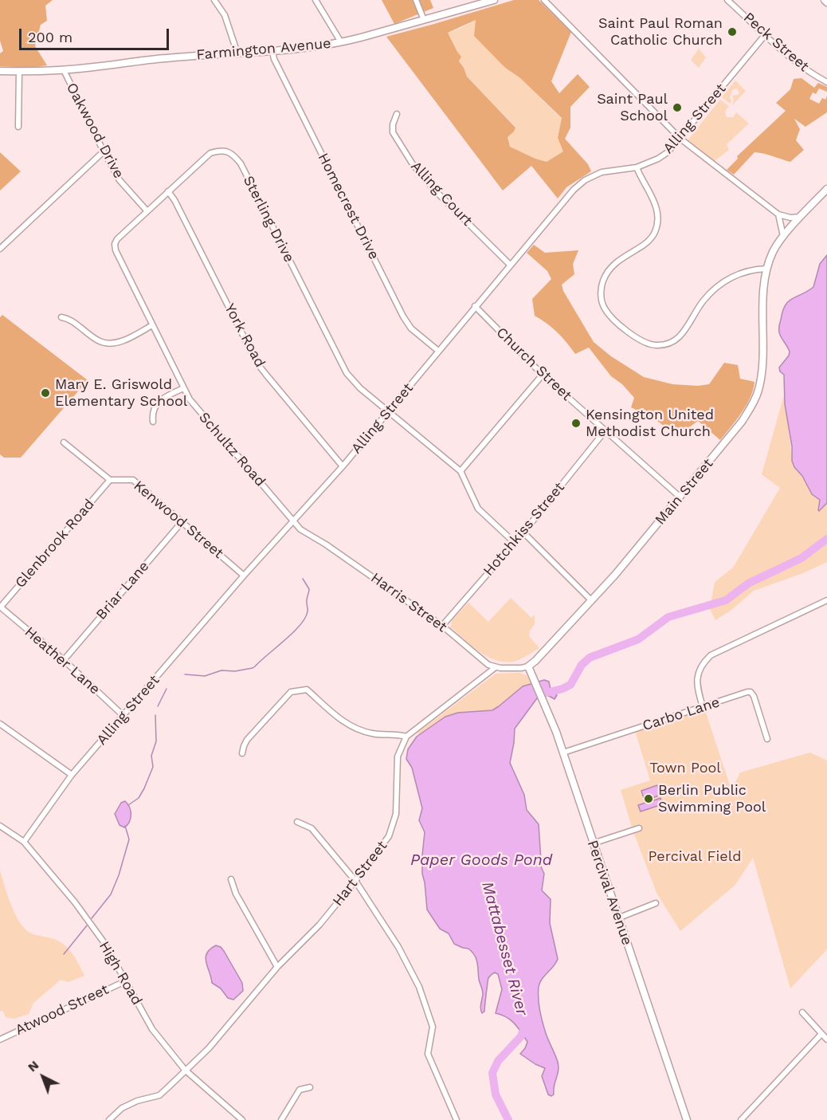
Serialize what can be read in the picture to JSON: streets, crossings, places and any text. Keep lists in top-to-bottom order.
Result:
{
  "streets": {
    "main road": ["Farmington Avenue", "Main Street", "Percival Avenue"],
    "street": [
      "Peck Street",
      "Alling Street",
      "Oakwood Drive",
      "Alling Court",
      "Homecrest Drive",
      "Sterling Drive",
      "York Road",
      "Church Street",
      "Schultz Road",
      "Kenwood Street",
      "Hotchkiss Street",
      "Glenbrook Road",
      "Briar Lane",
      "Harris Street",
      "Heather Lane",
      "Carbo Lane",
      "Hart Street",
      "High Road",
      "Atwood Street"
    ]
  },
  "crossings": [
    ["Peck Street", "Alling Street"],
    ["Farmington Avenue", "Oakwood Drive"],
    ["Farmington Avenue", "Homecrest Drive"],
    ["Alling Street", "Alling Court"],
    ["Alling Street", "Homecrest Drive"],
    ["Alling Street", "Sterling Drive"],
    ["Alling Street", "York Road"],
    ["Alling Street", "Church Street"],
    ["Alling Street", "Schultz Road"],
    ["Alling Street", "Kenwood Street"],
    ["Alling Street", "Harris Street"],
    ["Alling Street", "Heather Lane"],
    ["Alling Street", "High Road"],
    ["Oakwood Drive", "Sterling Drive"],
    ["Sterling Drive", "York Road"],
    ["Sterling Drive", "Schultz Road"],
    ["Church Street", "Main Street"],
    ["Church Street", "Hotchkiss Street"],
    ["Schultz Road", "Harris Street"],
    ["Main Street", "Percival Avenue"],
    ["Kenwood Street", "Glenbrook Road"],
    ["Kenwood Street", "Briar Lane"],
    ["Hotchkiss Street", "Harris Street"],
    ["Glenbrook Road", "Heather Lane"],
    ["Briar Lane", "Heather Lane"],
    ["Carbo Lane", "Percival Avenue"],
    ["Hart Street", "High Road"],
    ["High Road", "Atwood Street"]
  ],
  "water": ["Paper Goods Pond", "Mattabesset River"],
  "parks": ["Town Pool", "Percival Field"],
  "places": [
    "Saint Paul Roman Catholic Church",
    "Saint Paul School",
    "Mary E. Griswold Elementary School",
    "Kensington United Methodist Church",
    "Berlin Public Swimming Pool"
  ],
  "scale_bar": "200 m",
  "north": "top left"
}
